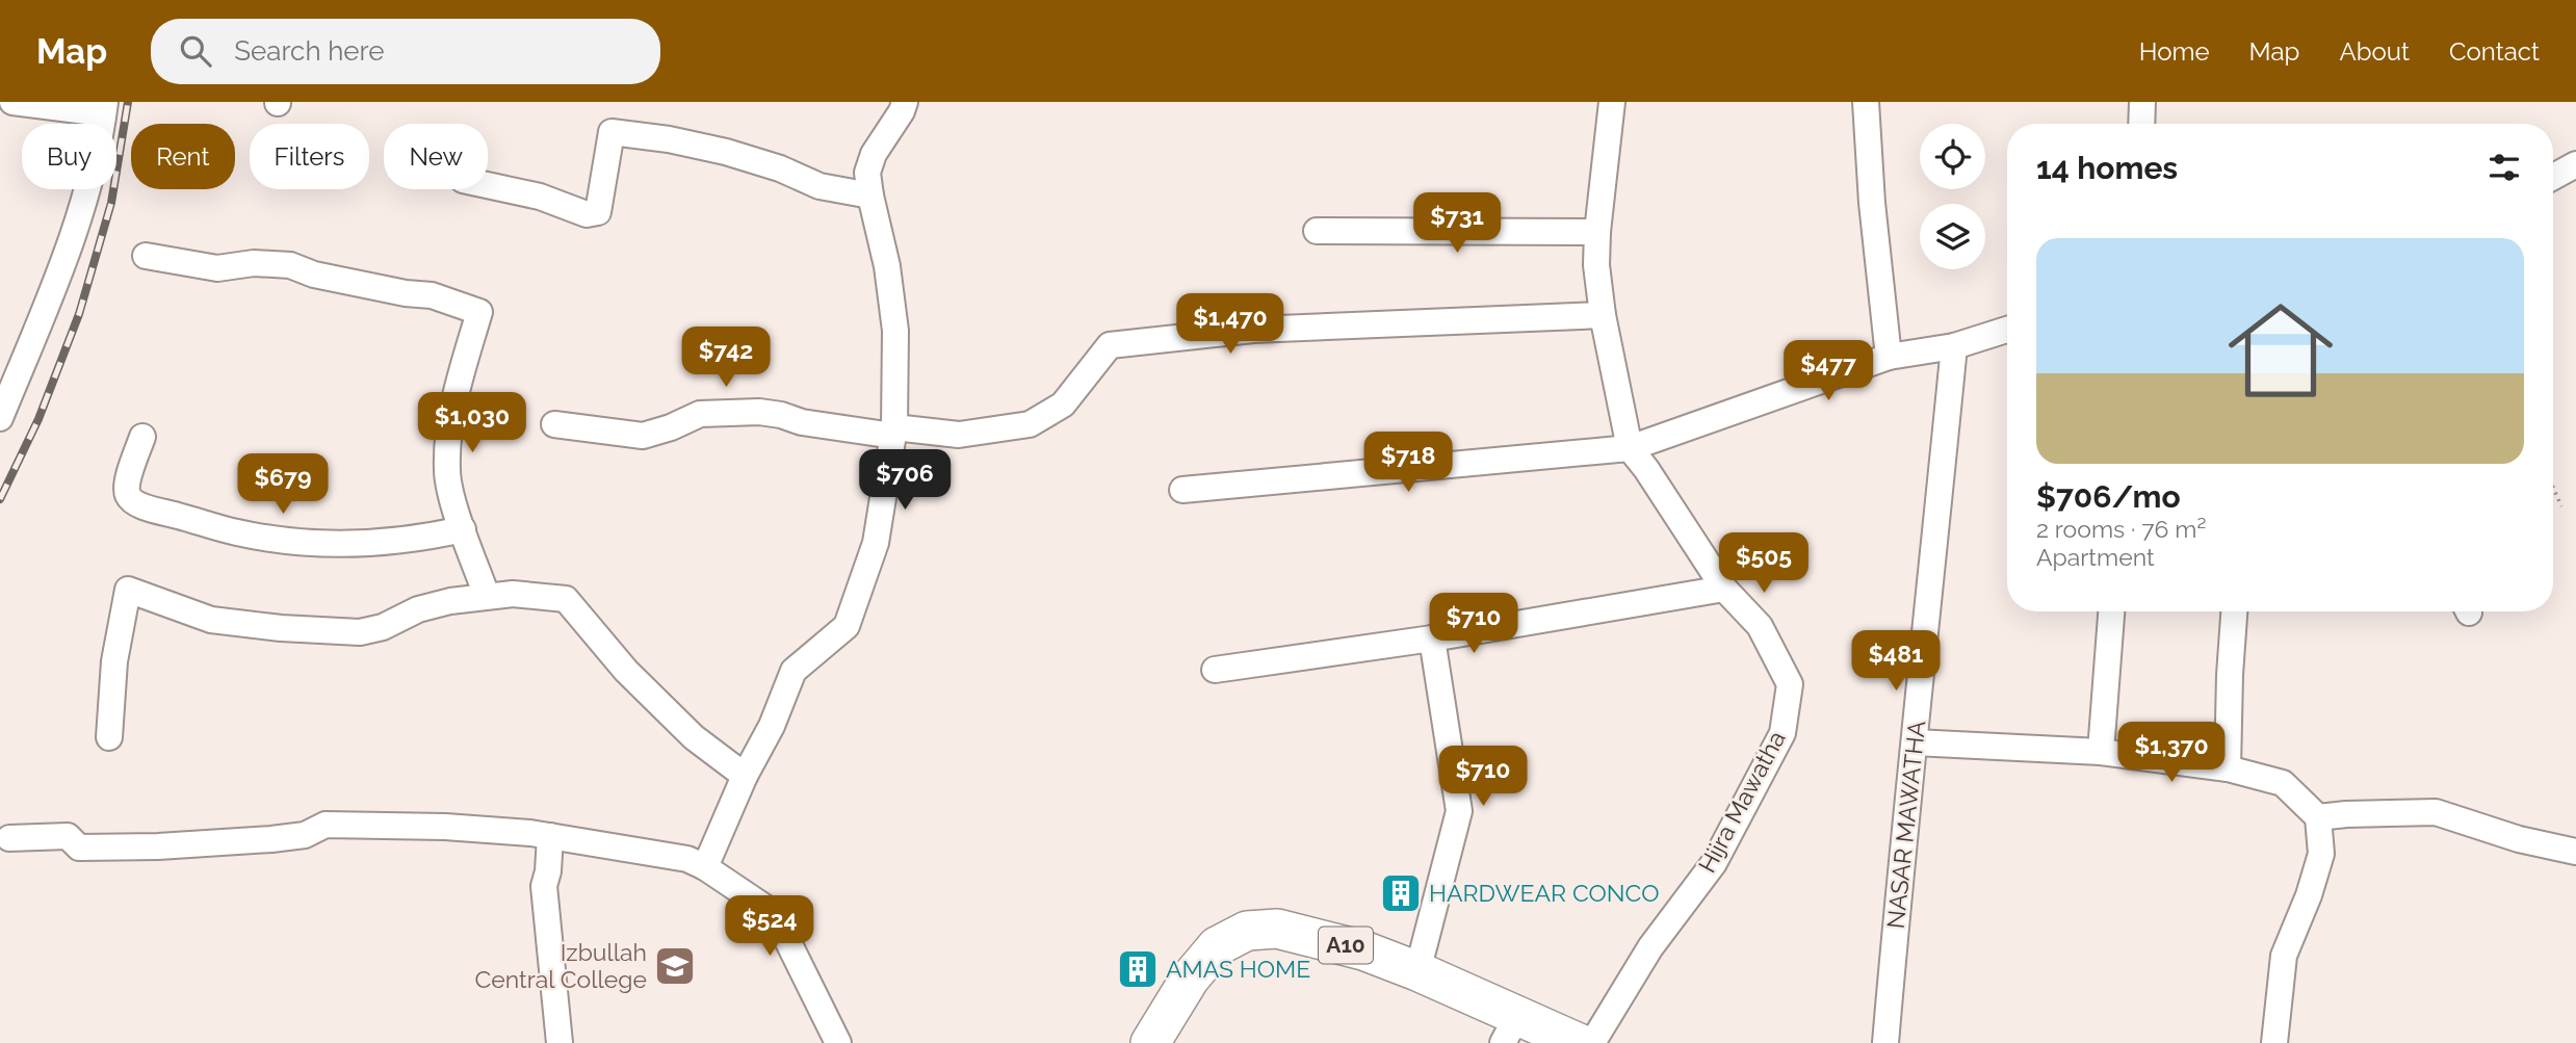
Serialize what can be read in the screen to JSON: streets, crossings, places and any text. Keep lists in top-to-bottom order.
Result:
{
  "streets": {
    "highway": ["A10"],
    "street": ["Hijra Mawatha", "NASAR MAWATHA"]
  },
  "places": {
    "building": ["HARDWEAR CONCO", "AMAS HOME"],
    "school or university": ["Izbullah Central College"]
  },
  "page": {
    "header": "Map",
    "search": "Search here",
    "nav": [
      "Home",
      "Map",
      "About",
      "Contact"
    ],
    "chip": [
      "Buy",
      "Rent",
      "Filters",
      "New"
    ],
    "heading": "14 homes",
    "price": [
      "$731",
      "$1,470",
      "$742",
      "$477",
      "$1,030",
      "$718",
      "$706",
      "$679",
      "$505",
      "$710",
      "$481",
      "$1,370",
      "$710",
      "$524"
    ],
    "list": [
      {
        "name": "$706/mo",
        "note": "2 rooms · 76 m² · Apartment"
      }
    ]
  }
}
